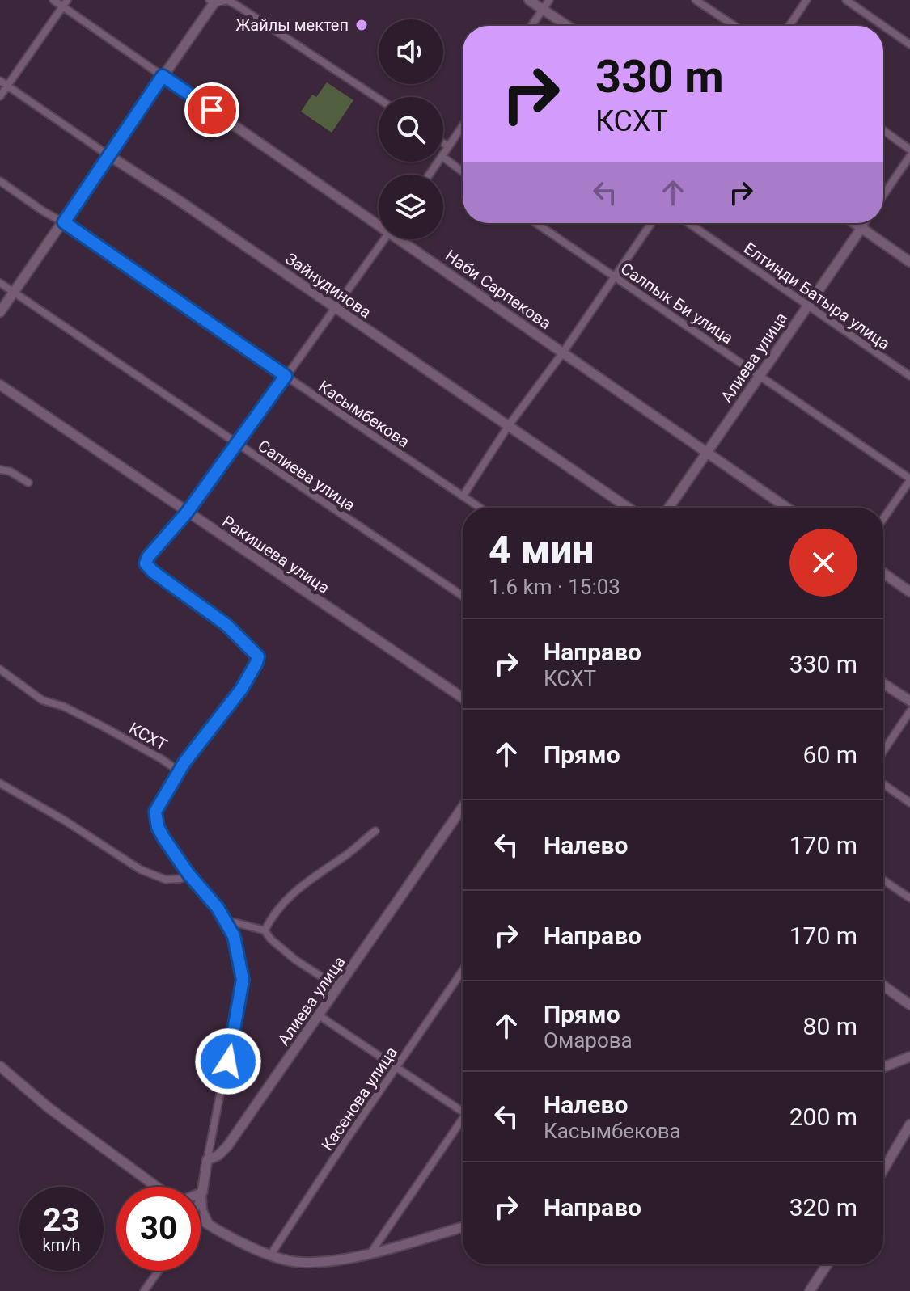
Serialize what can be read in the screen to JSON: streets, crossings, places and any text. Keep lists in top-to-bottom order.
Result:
{
  "streets": {
    "street": [
      "Зайнудинова",
      "Наби Сарпекова",
      "Елтинди Батыра улица",
      "Салпык Би улица",
      "Алиева улица",
      "Касымбекова",
      "Сапиева улица",
      "Ракишева улица",
      "КСХТ",
      "Касенова улица"
    ]
  },
  "crossings": [
    ["Наби Сарпекова", "Алиева улица"],
    ["Елтинди Батыра улица", "Алиева улица"],
    ["Салпык Би улица", "Алиева улица"]
  ],
  "places": ["Жайлы мектеп"],
  "page": {
    "turn": ["330 m", "КСХТ"],
    "heading": ["4 мин", "1.6 km · 15:03"],
    "list": [
      {
        "name": "Направо",
        "note": "КСХТ",
        "value": "330 m"
      },
      {
        "name": "Прямо",
        "value": "60 m"
      },
      {
        "name": "Налево",
        "value": "170 m"
      },
      {
        "name": "Направо",
        "value": "170 m"
      },
      {
        "name": "Прямо",
        "note": "Омарова",
        "value": "80 m"
      },
      {
        "name": "Налево",
        "note": "Касымбекова",
        "value": "200 m"
      },
      {
        "name": "Направо",
        "value": "320 m"
      }
    ],
    "speed": "23 km/h",
    "limit": "30"
  }
}
